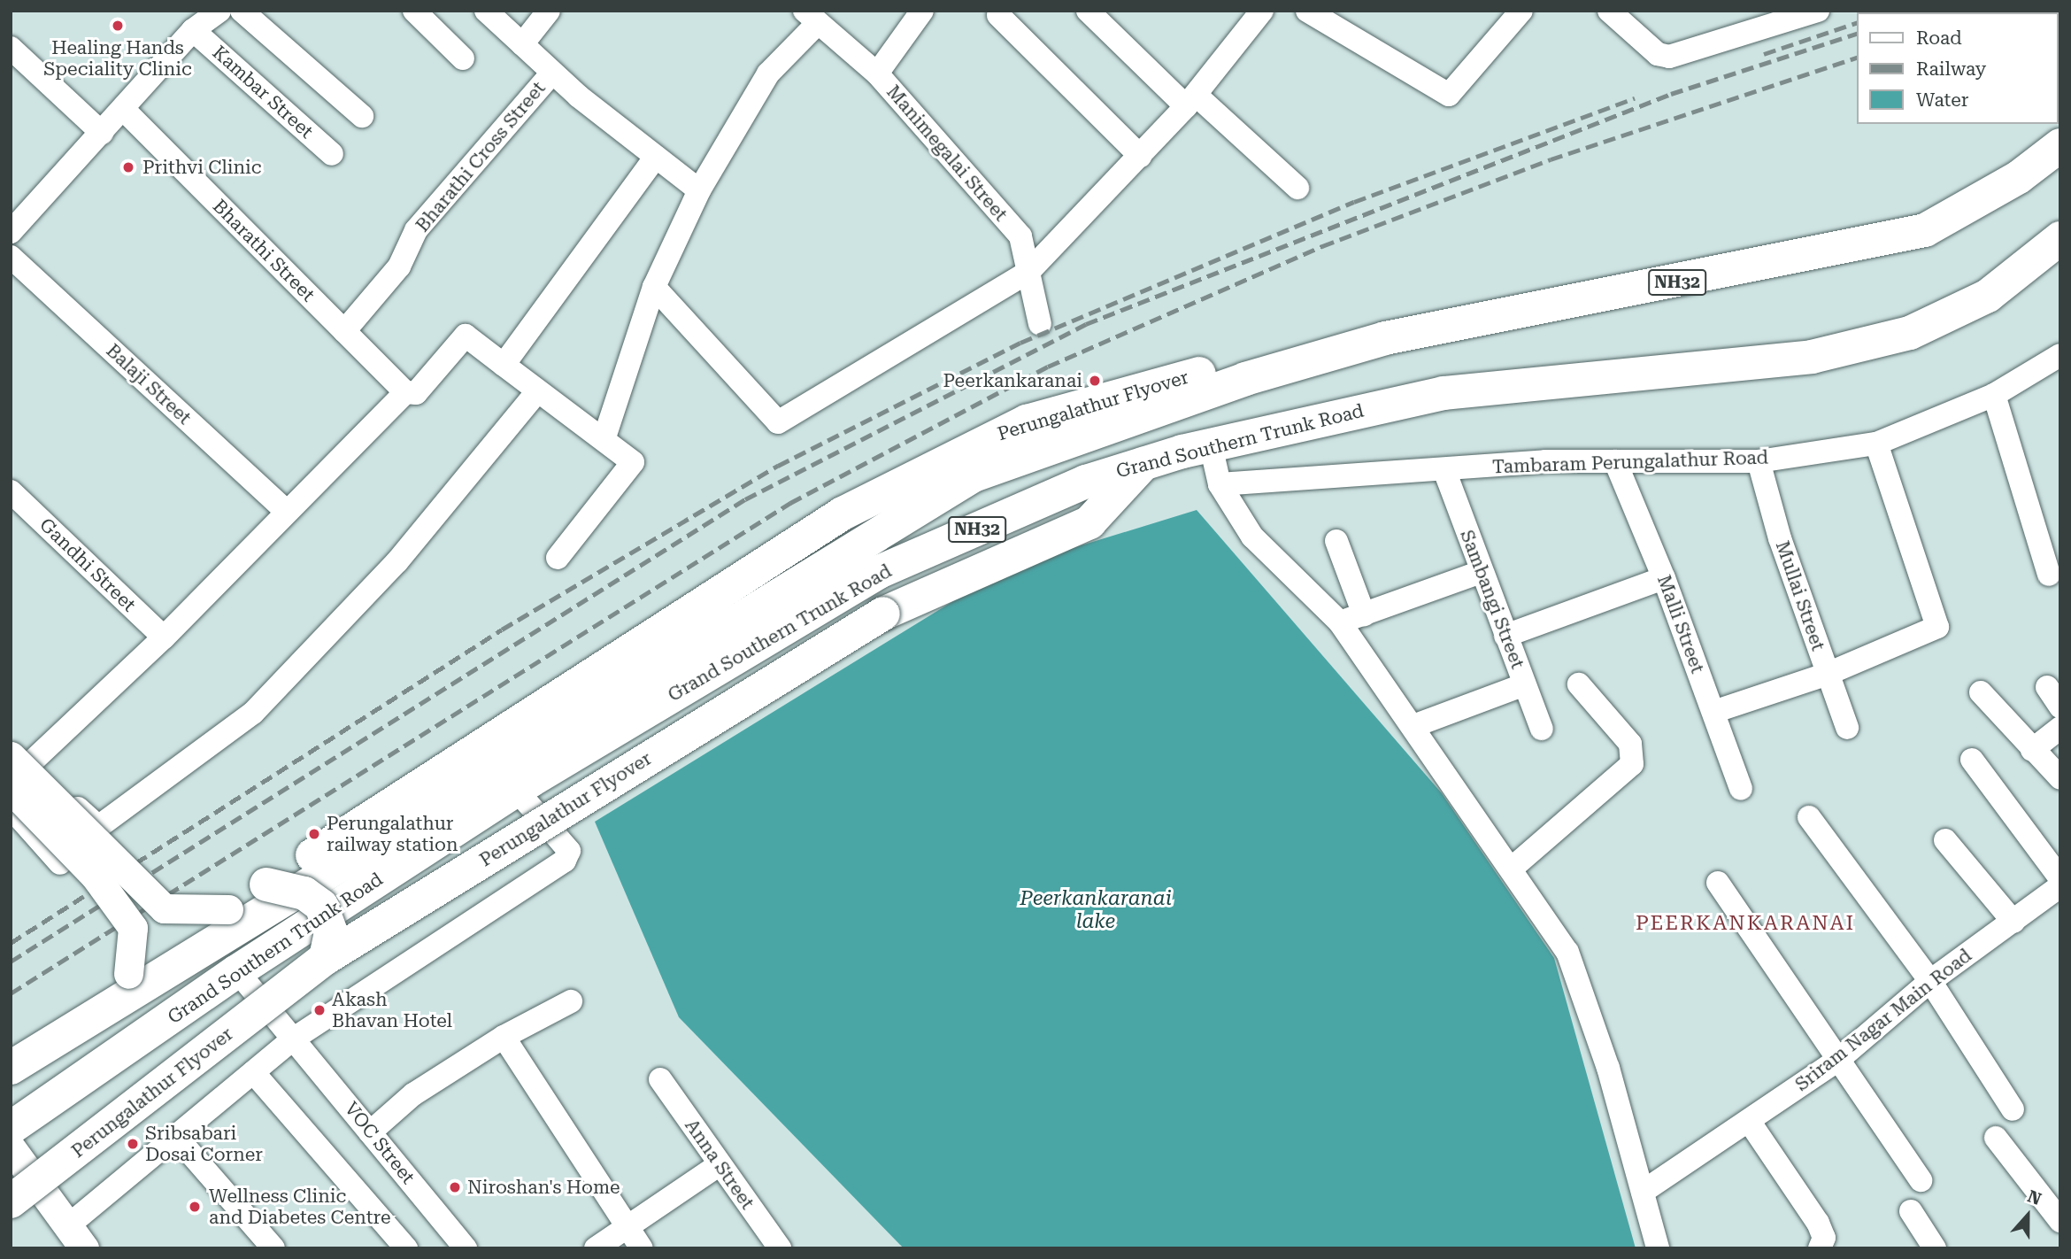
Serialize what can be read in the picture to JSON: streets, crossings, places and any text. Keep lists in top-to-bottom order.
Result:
{
  "streets": {
    "highway": ["NH32", "Perungalathur Flyover", "Grand Southern Trunk Road"],
    "street": [
      "Kambar Street",
      "Manimegalai Street",
      "Bharathi Cross Street",
      "Bharathi Street",
      "Balaji Street",
      "Tambaram Perungalathur Road",
      "Gandhi Street",
      "Mullai Street",
      "Sambangi Street",
      "Malli Street",
      "Sriram Nagar Main Road",
      "VOC Street",
      "Anna Street"
    ]
  },
  "crossings": [
    ["Bharathi Cross Street", "Bharathi Street"],
    ["Perungalathur Flyover", "Grand Southern Trunk Road"],
    ["Grand Southern Trunk Road", "VOC Street"],
    ["Tambaram Perungalathur Road", "Mullai Street"],
    ["Tambaram Perungalathur Road", "Sambangi Street"],
    ["Tambaram Perungalathur Road", "Malli Street"]
  ],
  "districts": ["PEERKANKARANAI"],
  "water": ["Peerkankaranai lake"],
  "places": [
    "Healing Hands Speciality Clinic",
    "Prithvi Clinic",
    "Peerkankaranai",
    "Perungalathur railway station",
    "Akash Bhavan Hotel",
    "Sribsabari Dosai Corner",
    "Niroshan's Home",
    "Wellness Clinic and Diabetes Centre"
  ],
  "legend": ["Road", "Railway", "Water"],
  "north": "top"
}
